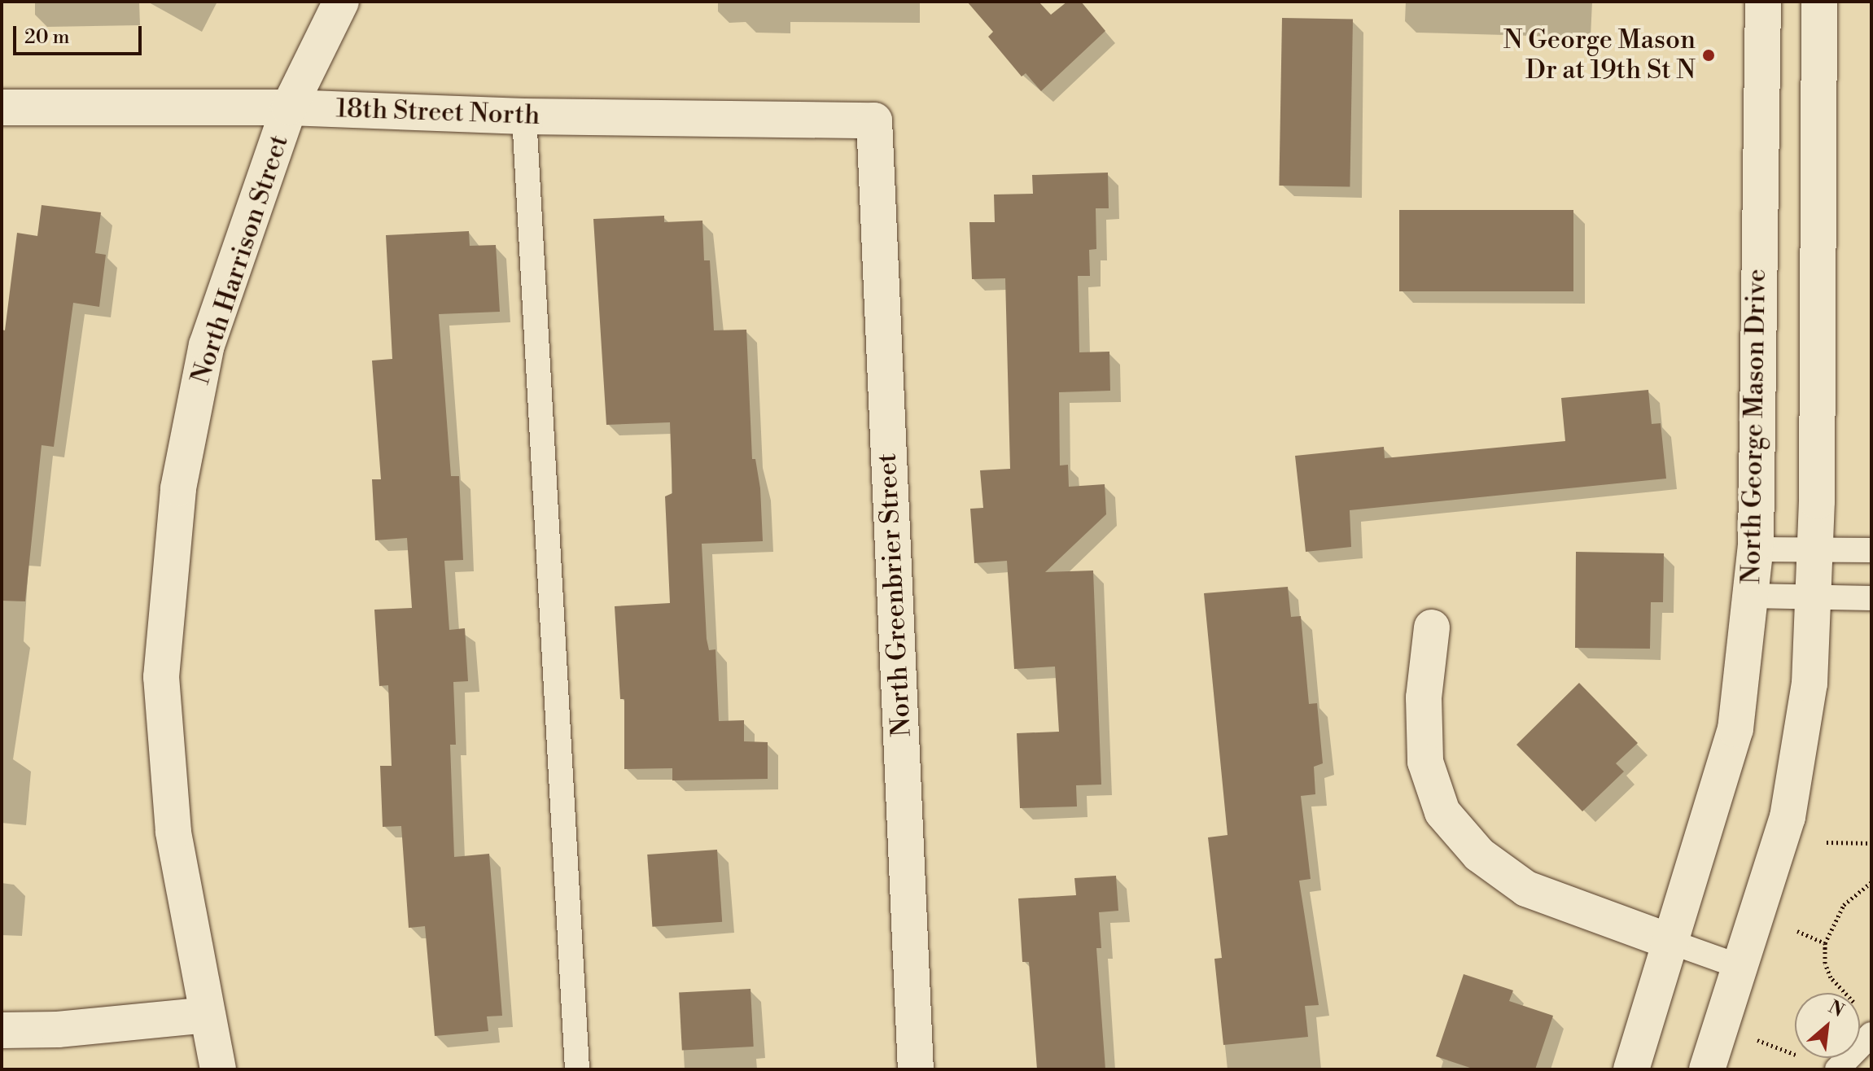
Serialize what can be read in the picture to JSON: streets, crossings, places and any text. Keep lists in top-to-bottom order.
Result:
{
  "streets": {
    "street": [
      "18th Street North",
      "North Harrison Street",
      "North George Mason Drive",
      "North Greenbrier Street"
    ]
  },
  "crossings": [
    ["18th Street North", "North Harrison Street"],
    ["18th Street North", "North Greenbrier Street"]
  ],
  "places": ["N George Mason Dr at 19th St N"],
  "scale_bar": "20 m",
  "north": "top right"
}
